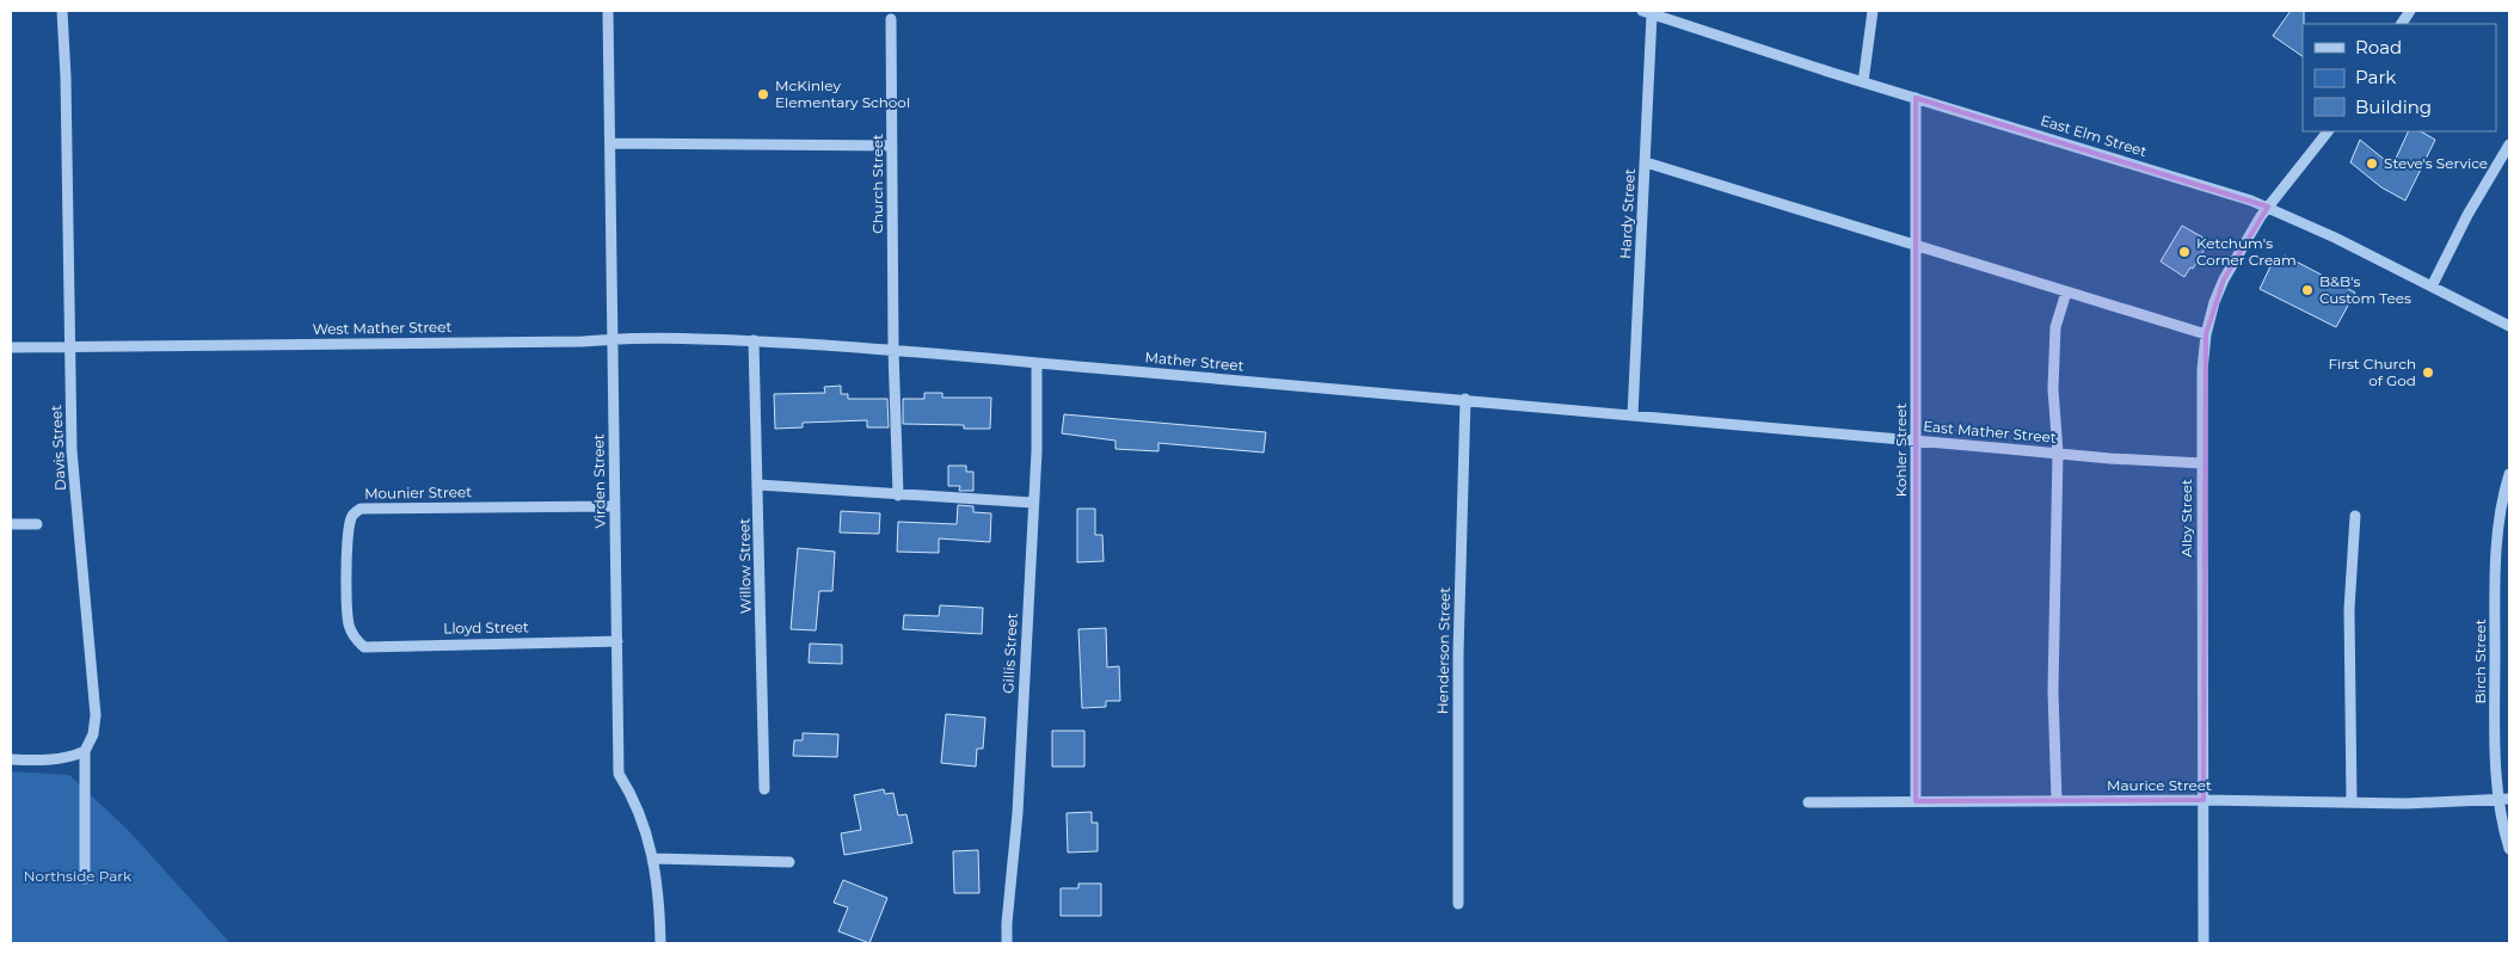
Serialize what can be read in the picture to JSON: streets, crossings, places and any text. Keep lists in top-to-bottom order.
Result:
{
  "streets": {
    "street": [
      "East Elm Street",
      "Church Street",
      "Hardy Street",
      "West Mather Street",
      "Mather Street",
      "East Mather Street",
      "Davis Street",
      "Kohler Street",
      "Virden Street",
      "Mounier Street",
      "Alby Street",
      "Willow Street",
      "Lloyd Street",
      "Henderson Street",
      "Gillis Street",
      "Birch Street",
      "Maurice Street"
    ]
  },
  "crossings": [
    ["East Elm Street", "Hardy Street"],
    ["East Elm Street", "Kohler Street"],
    ["East Elm Street", "Alby Street"],
    ["Church Street", "Mather Street"],
    ["Hardy Street", "Mather Street"],
    ["Hardy Street", "East Mather Street"],
    ["West Mather Street", "Mather Street"],
    ["West Mather Street", "Davis Street"],
    ["West Mather Street", "Virden Street"],
    ["West Mather Street", "Willow Street"],
    ["Mather Street", "East Mather Street"],
    ["Mather Street", "Willow Street"],
    ["Mather Street", "Henderson Street"],
    ["Mather Street", "Gillis Street"],
    ["East Mather Street", "Kohler Street"],
    ["East Mather Street", "Alby Street"],
    ["Kohler Street", "Maurice Street"],
    ["Virden Street", "Mounier Street"],
    ["Virden Street", "Lloyd Street"],
    ["Mounier Street", "Lloyd Street"],
    ["Alby Street", "Maurice Street"],
    ["Birch Street", "Maurice Street"]
  ],
  "parks": ["Northside Park"],
  "places": [
    "McKinley Elementary School",
    "Steve's Service",
    "Ketchum's Corner Cream",
    "B&B's Custom Tees",
    "First Church of God"
  ],
  "legend": ["Road", "Park", "Building"]
}
